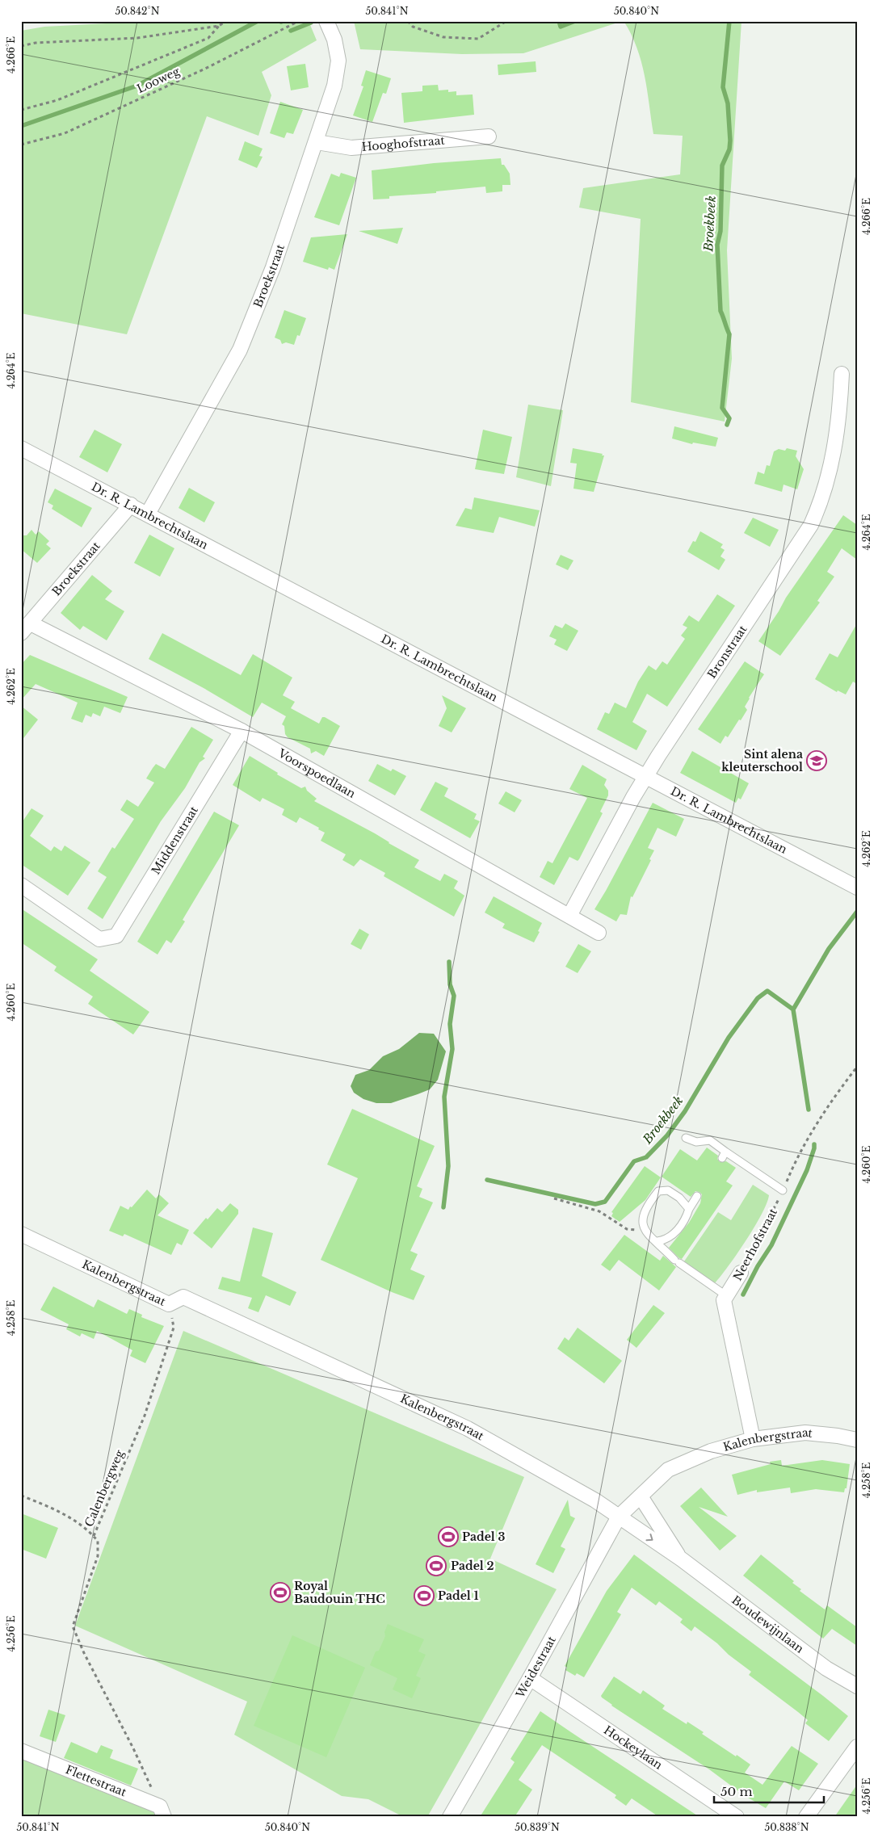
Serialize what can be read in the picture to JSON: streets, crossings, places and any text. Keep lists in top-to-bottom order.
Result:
{
  "streets": {
    "street": [
      "Hooghofstraat",
      "Broekstraat",
      "Dr. R. Lambrechtslaan",
      "Bronstraat",
      "Voorspoedlaan",
      "Middenstraat",
      "Neerhofstraat",
      "Kalenbergstraat",
      "Boudewijnlaan",
      "Weidestraat",
      "Hockeylaan",
      "Flettestraat"
    ],
    "path": ["Looweg", "Calenbergweg"]
  },
  "crossings": [
    ["Hooghofstraat", "Broekstraat"],
    ["Broekstraat", "Dr. R. Lambrechtslaan"],
    ["Broekstraat", "Voorspoedlaan"],
    ["Dr. R. Lambrechtslaan", "Bronstraat"],
    ["Bronstraat", "Voorspoedlaan"],
    ["Voorspoedlaan", "Middenstraat"],
    ["Neerhofstraat", "Kalenbergstraat"],
    ["Kalenbergstraat", "Calenbergweg"],
    ["Kalenbergstraat", "Boudewijnlaan"],
    ["Kalenbergstraat", "Weidestraat"],
    ["Calenbergweg", "Flettestraat"],
    ["Boudewijnlaan", "Weidestraat"],
    ["Weidestraat", "Hockeylaan"]
  ],
  "water": ["Broekbeek"],
  "places": {
    "school or university": ["Sint alena kleuterschool"],
    "sports": [
      "Padel 3",
      "Padel 2",
      "Royal Baudouin THC",
      "Padel 1"
    ]
  },
  "scale_bar": "50 m",
  "coordinates": [
    "50.842°N",
    "50.841°N",
    "50.840°N",
    "4.266°E",
    "4.264°E",
    "4.262°E",
    "4.260°E",
    "4.258°E",
    "4.256°E",
    "50.839°N",
    "50.838°N"
  ]
}
